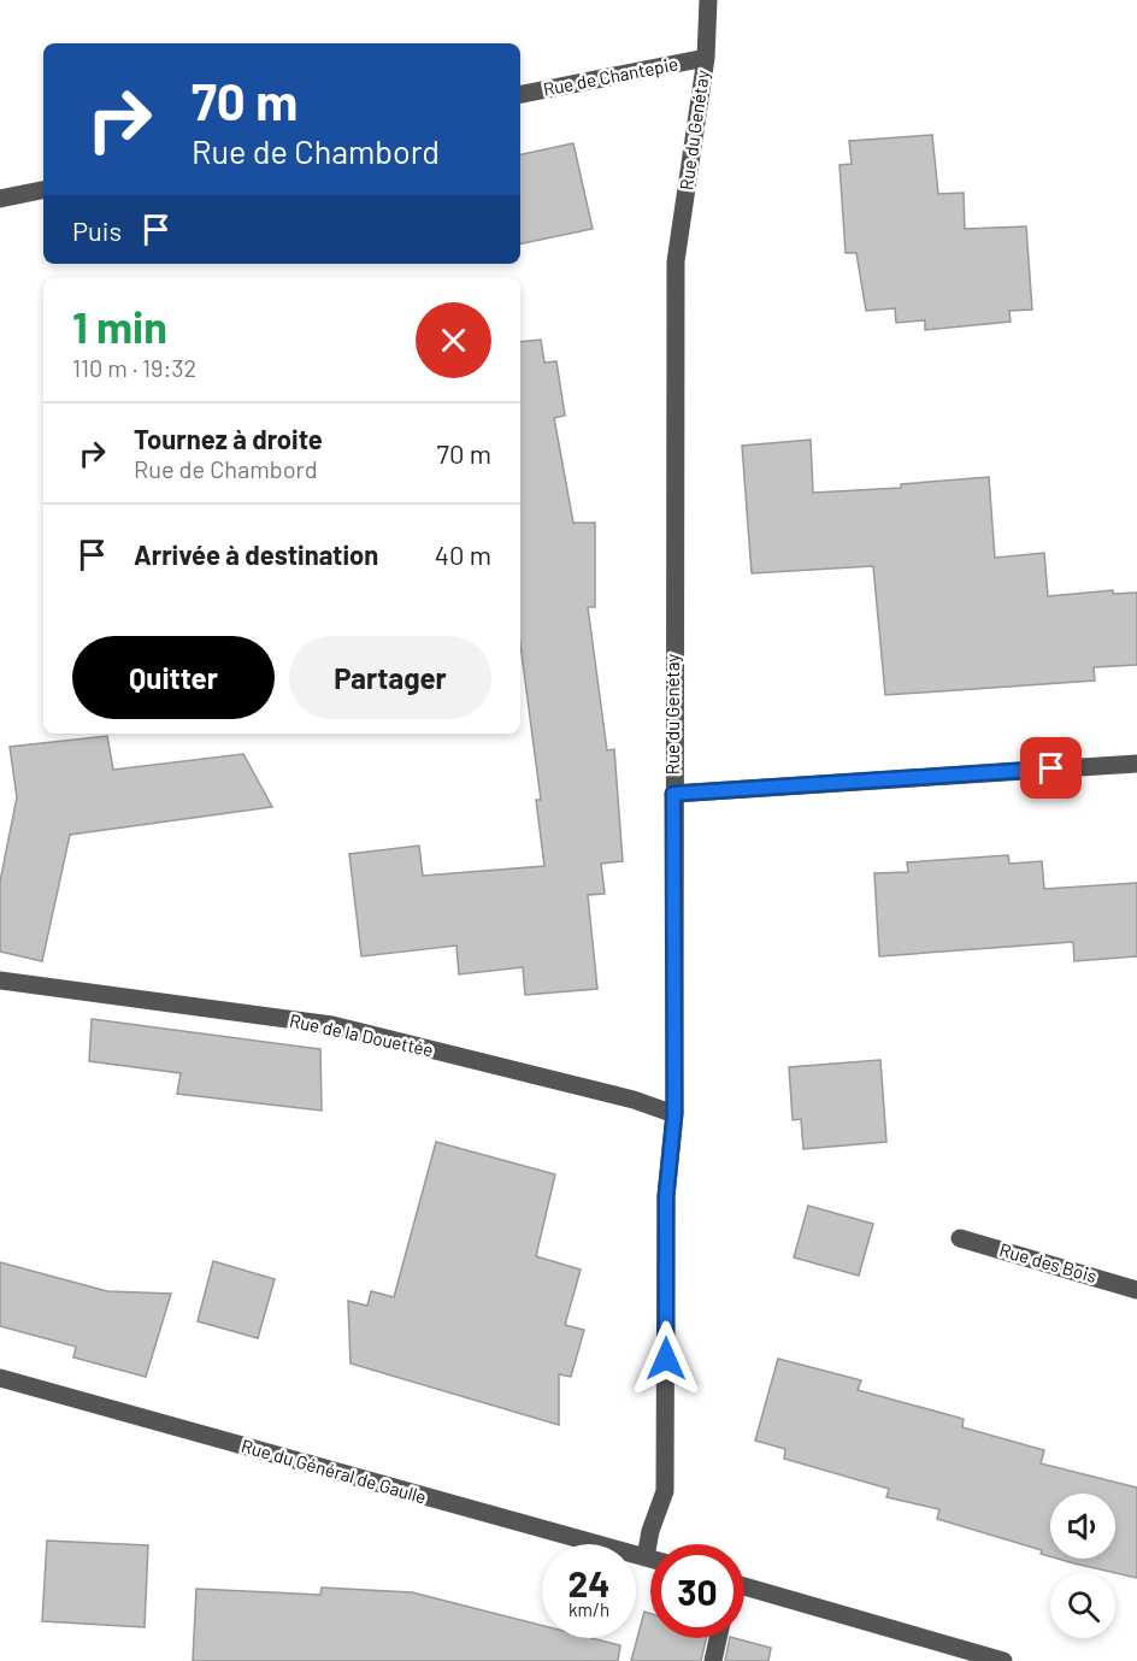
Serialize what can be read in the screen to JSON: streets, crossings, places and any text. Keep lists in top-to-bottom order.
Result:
{
  "streets": {
    "street": [
      "Rue de Chantepie",
      "Rue du Genétay",
      "Rue de la Douettée",
      "Rue des Bois",
      "Rue du Général de Gaulle"
    ]
  },
  "crossings": [
    ["Rue de Chantepie", "Rue du Genétay"],
    ["Rue du Genétay", "Rue de la Douettée"],
    ["Rue du Genétay", "Rue du Général de Gaulle"]
  ],
  "page": {
    "turn": ["70 m", "Rue de Chambord"],
    "then": "Puis",
    "heading": ["1 min", "110 m · 19:32"],
    "list": [
      {
        "name": "Tournez à droite",
        "note": "Rue de Chambord",
        "value": "70 m"
      },
      {
        "name": "Arrivée à destination",
        "value": "40 m"
      }
    ],
    "buttons": ["Quitter", "Partager"],
    "speed": "24 km/h",
    "limit": "30"
  }
}
